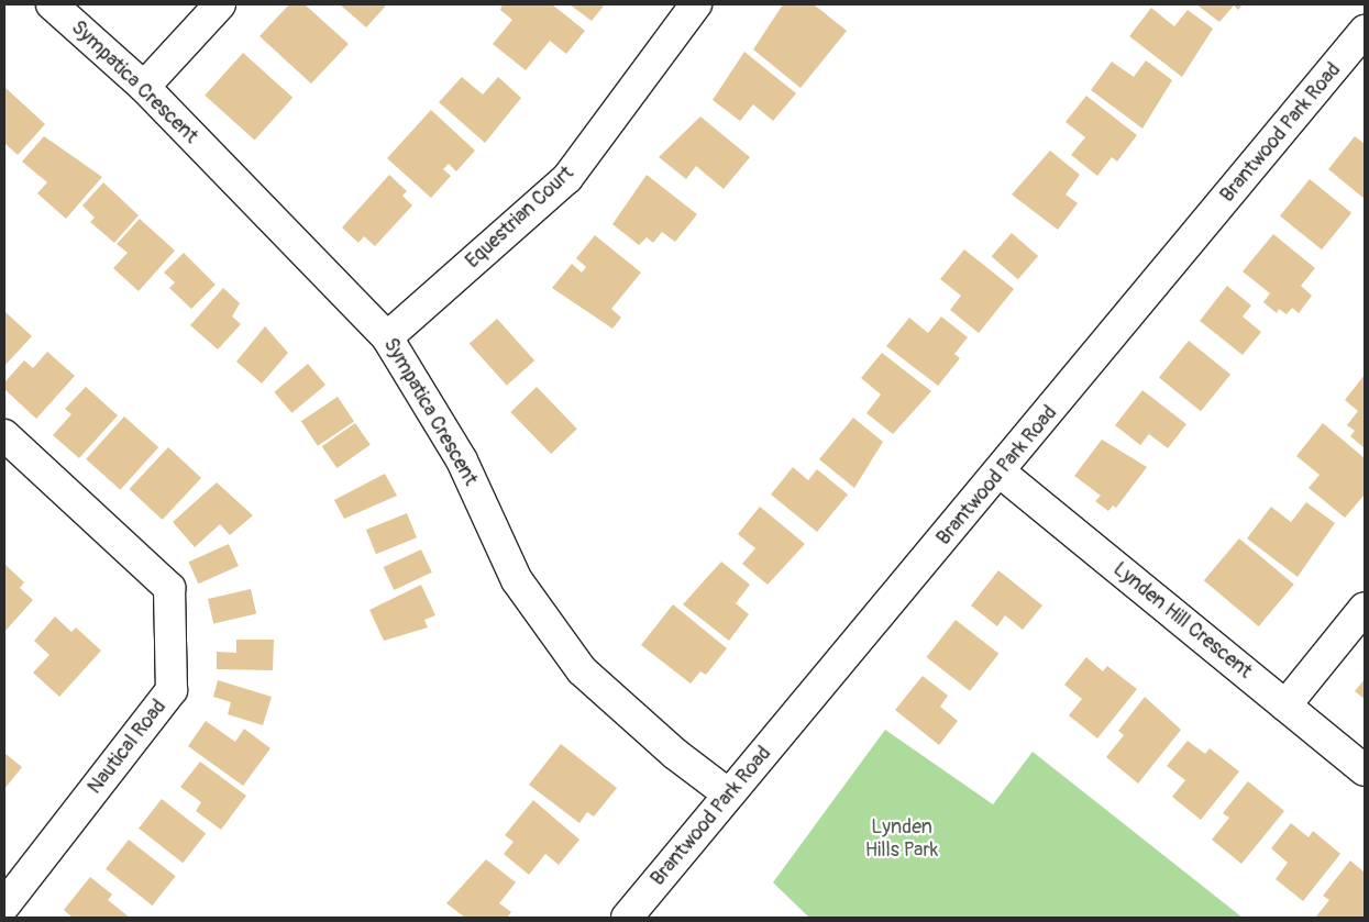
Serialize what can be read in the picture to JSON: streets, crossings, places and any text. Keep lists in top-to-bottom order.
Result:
{
  "streets": {
    "street": [
      "Sympatica Crescent",
      "Brantwood Park Road",
      "Equestrian Court",
      "Lynden Hill Crescent",
      "Nautical Road"
    ]
  },
  "crossings": [
    ["Sympatica Crescent", "Brantwood Park Road"],
    ["Sympatica Crescent", "Equestrian Court"],
    ["Brantwood Park Road", "Lynden Hill Crescent"]
  ],
  "parks": ["Lynden Hills Park"]
}
